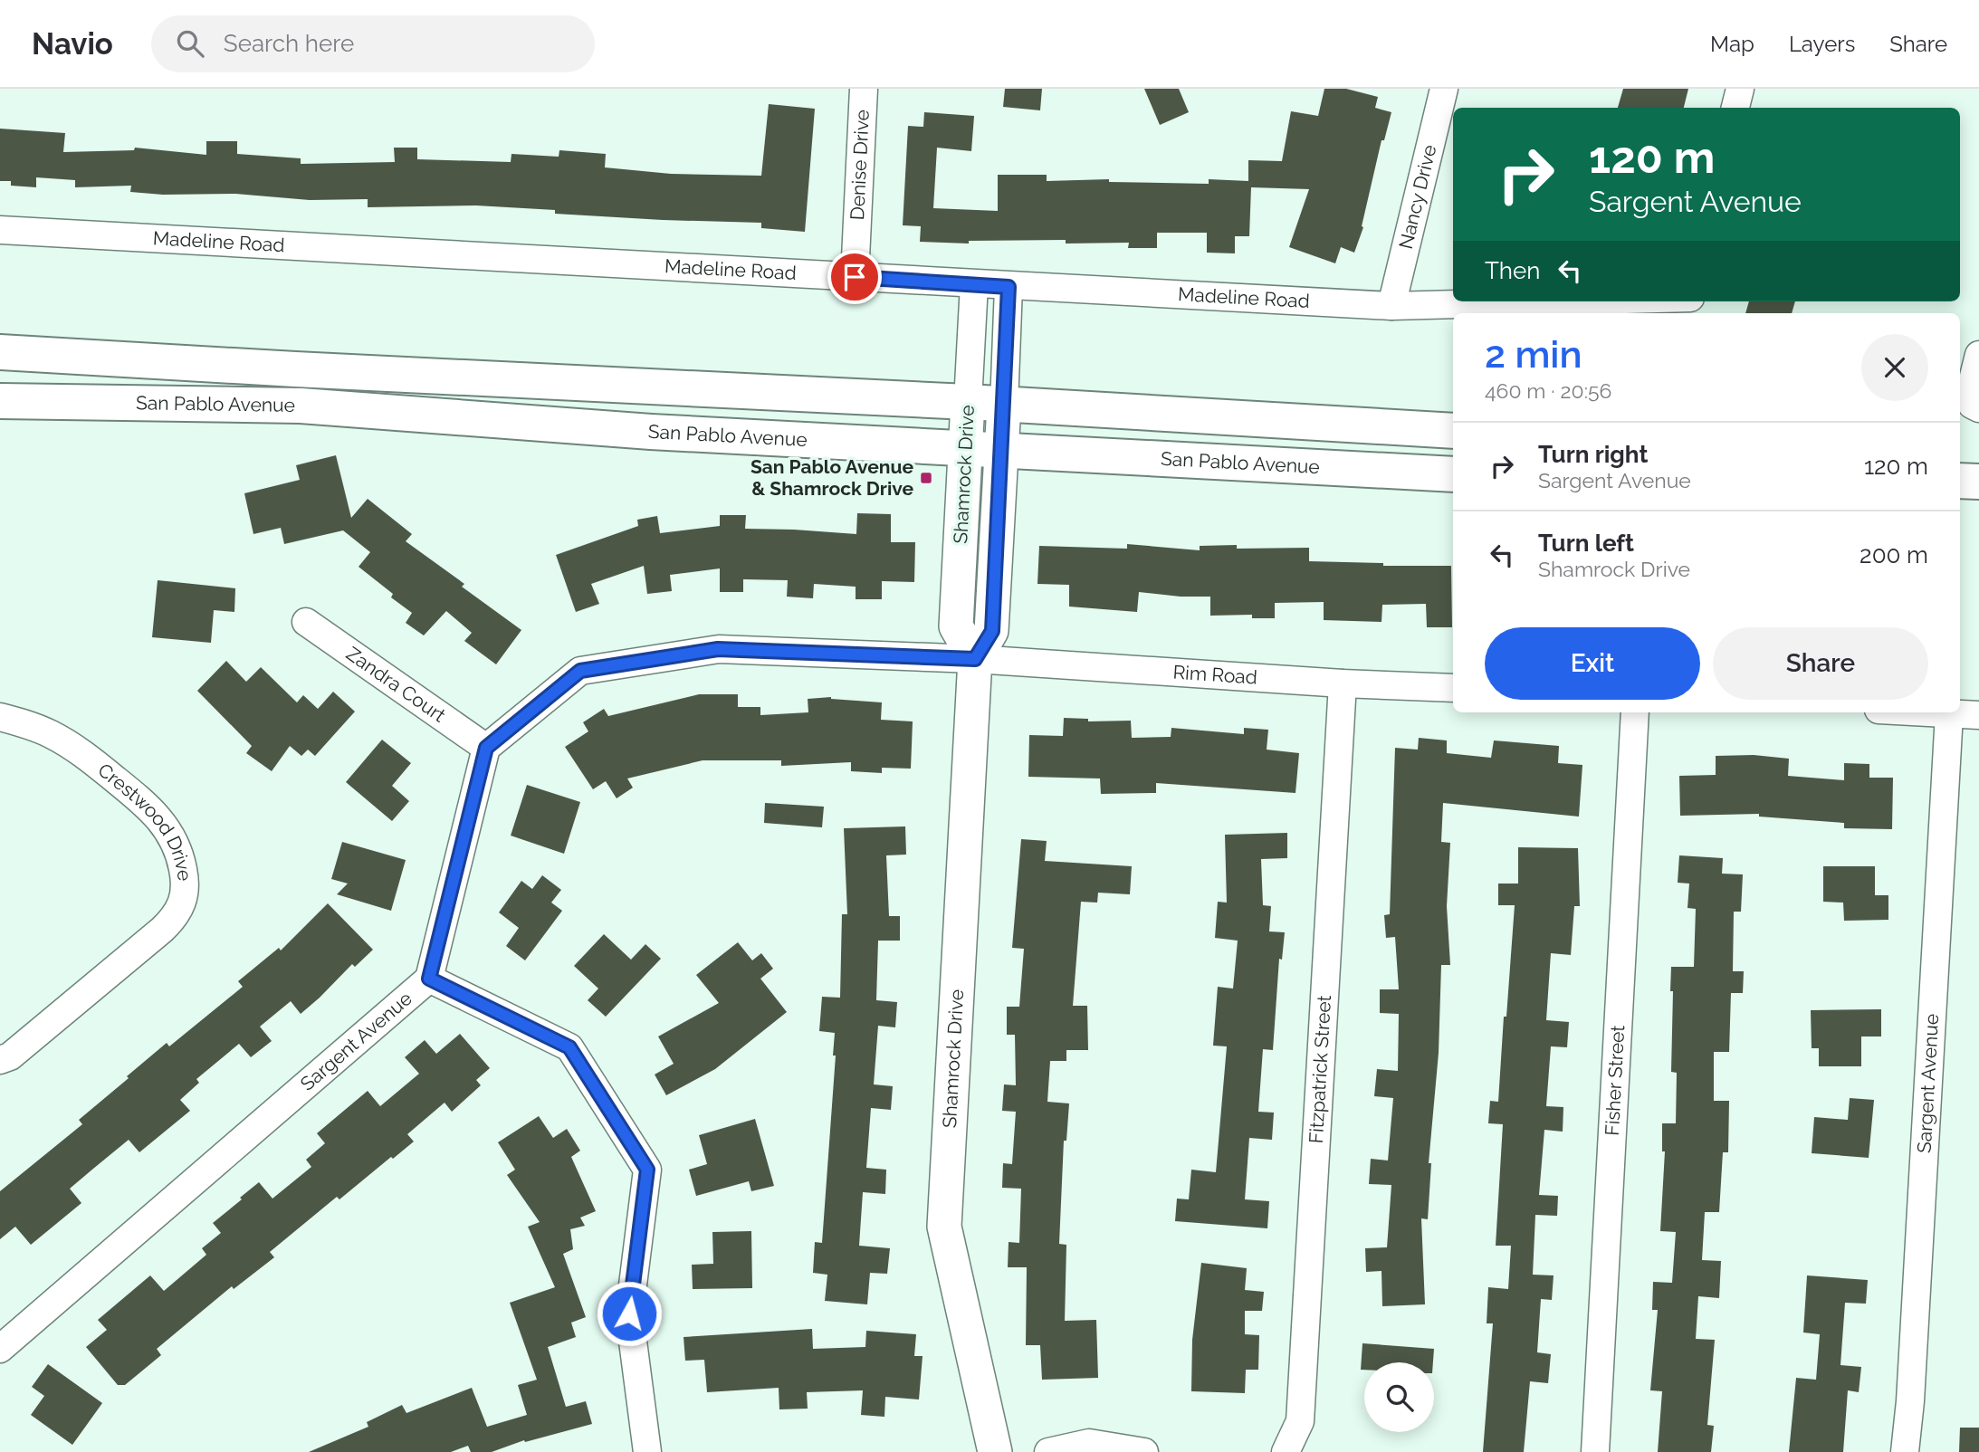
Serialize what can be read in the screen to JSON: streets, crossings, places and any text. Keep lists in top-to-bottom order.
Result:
{
  "streets": {
    "main road": ["San Pablo Avenue"],
    "street": [
      "Denise Drive",
      "Nancy Drive",
      "Madeline Road",
      "Shamrock Drive",
      "Rim Road",
      "Zandra Court",
      "Crestwood Drive",
      "Sargent Avenue",
      "Fitzpatrick Street",
      "Fisher Street"
    ]
  },
  "crossings": [
    ["Denise Drive", "Madeline Road"],
    ["Nancy Drive", "Madeline Road"],
    ["Madeline Road", "Shamrock Drive"],
    ["San Pablo Avenue", "Shamrock Drive"],
    ["Shamrock Drive", "Rim Road"],
    ["Rim Road", "Fitzpatrick Street"],
    ["Zandra Court", "Sargent Avenue"]
  ],
  "places": {
    "transit": ["San Pablo Avenue & Shamrock Drive"]
  },
  "page": {
    "header": "Navio",
    "search": "Search here",
    "nav": ["Map", "Layers", "Share"],
    "turn": ["120 m", "Sargent Avenue"],
    "then": "Then",
    "heading": ["2 min", "460 m · 20:56"],
    "list": [
      {
        "name": "Turn right",
        "note": "Sargent Avenue",
        "value": "120 m"
      },
      {
        "name": "Turn left",
        "note": "Shamrock Drive",
        "value": "200 m"
      }
    ],
    "buttons": ["Exit", "Share"]
  }
}
